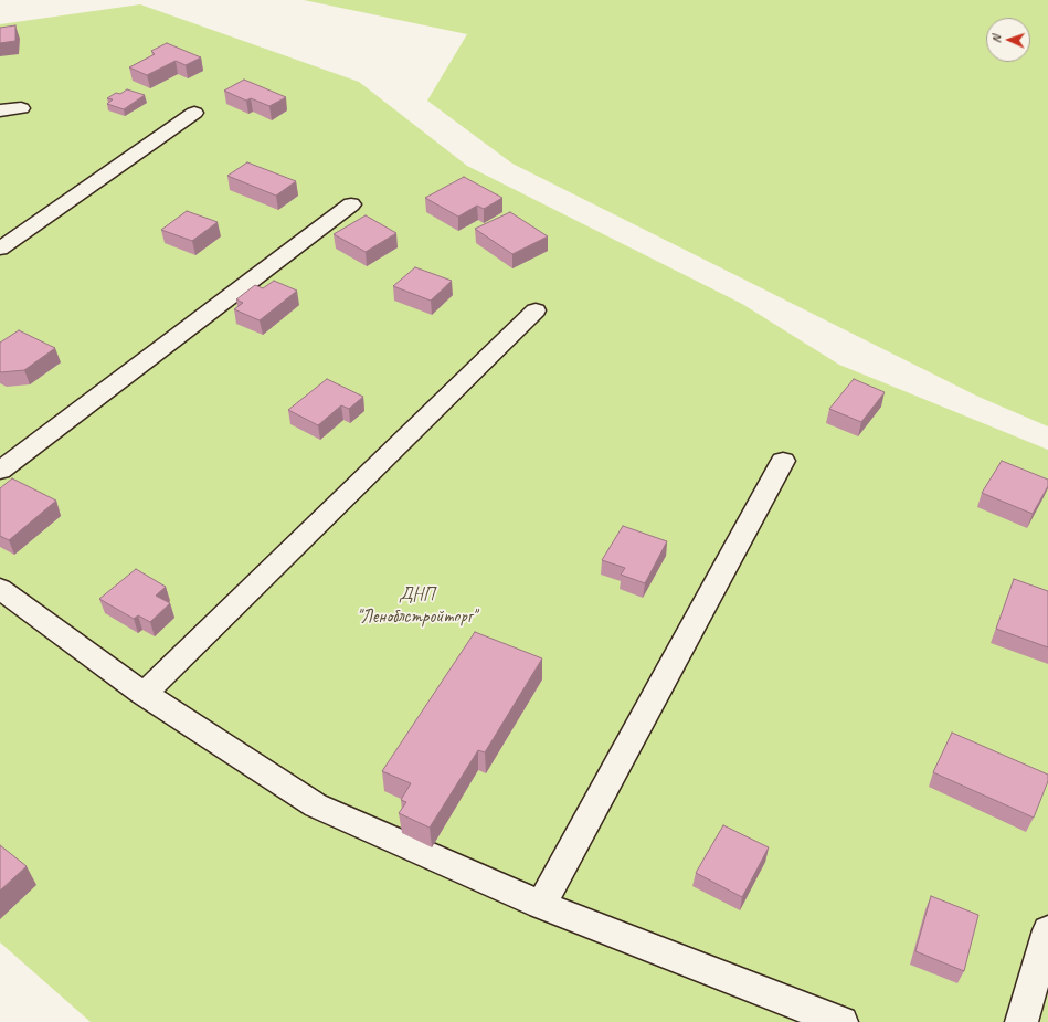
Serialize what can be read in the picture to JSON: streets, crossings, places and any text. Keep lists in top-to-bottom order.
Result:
{
  "parks": ["ДНП ''Леноблстройторг''"],
  "north": "left"
}
